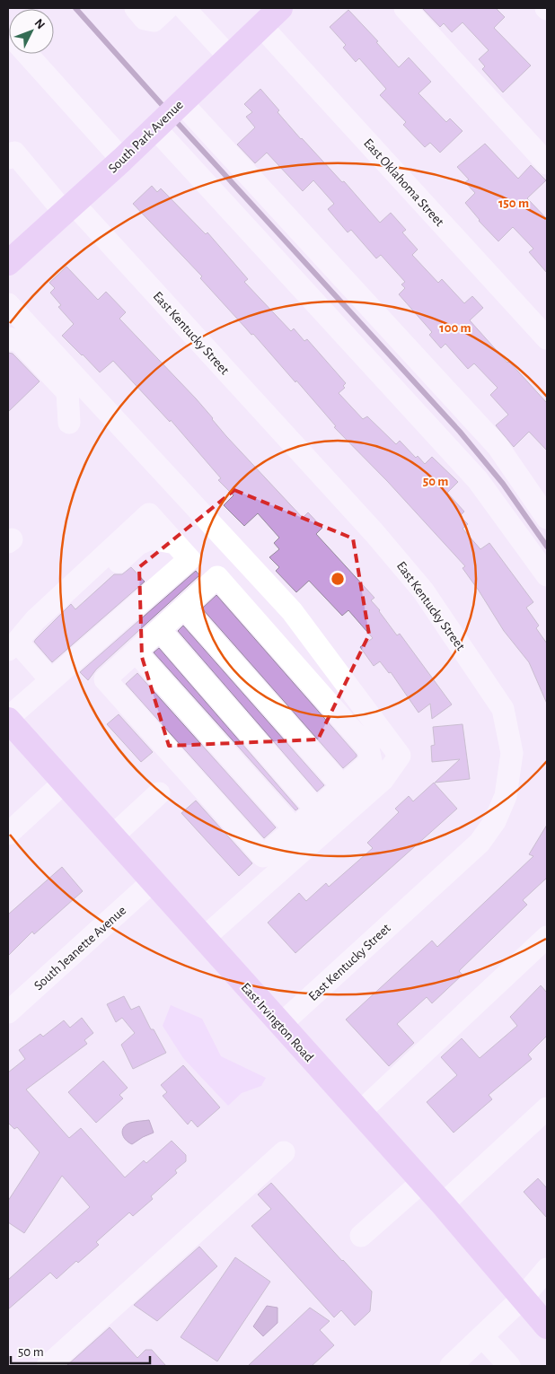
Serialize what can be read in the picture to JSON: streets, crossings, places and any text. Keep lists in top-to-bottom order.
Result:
{
  "streets": {
    "main road": ["South Park Avenue", "East Irvington Road"],
    "street": ["East Oklahoma Street", "East Kentucky Street", "South Jeanette Avenue"]
  },
  "crossings": [
    ["South Park Avenue", "East Oklahoma Street"],
    ["South Park Avenue", "East Kentucky Street"],
    ["East Kentucky Street", "East Irvington Road"],
    ["South Jeanette Avenue", "East Irvington Road"]
  ],
  "scale_bar": "50 m",
  "north": "top right",
  "rings": ["150 m", "100 m", "50 m"]
}
